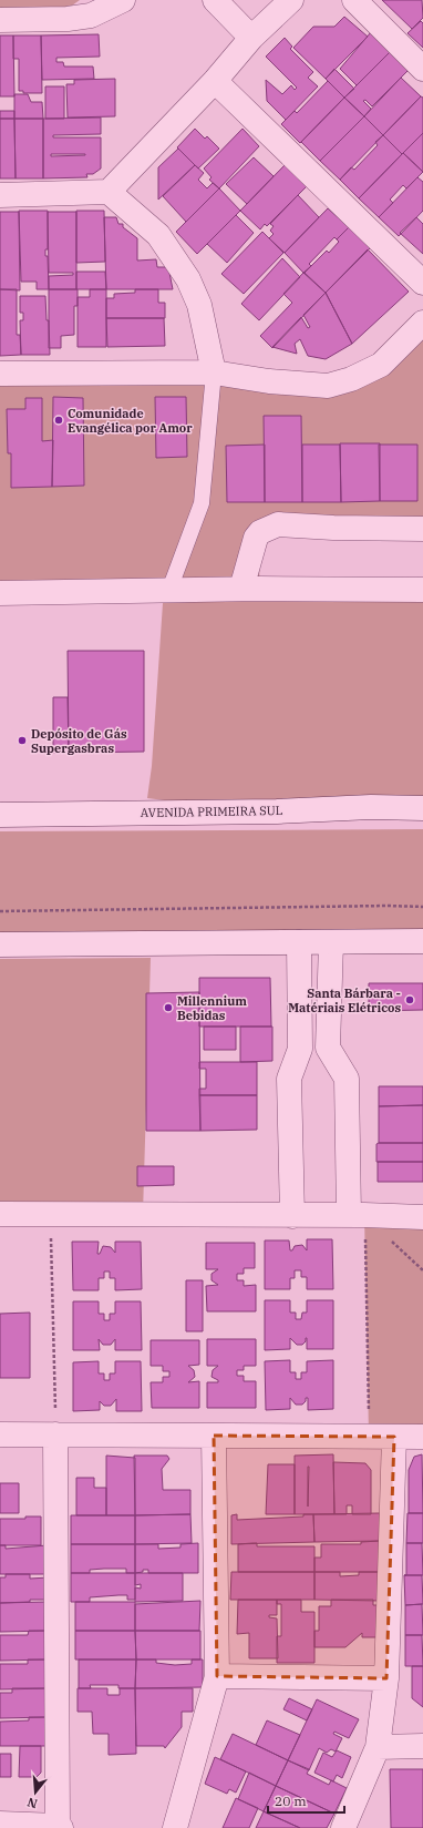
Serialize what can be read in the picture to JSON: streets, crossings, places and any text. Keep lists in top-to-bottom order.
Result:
{
  "streets": {
    "street": ["AVENIDA PRIMEIRA SUL"]
  },
  "places": [
    "Comunidade Evangélica por Amor",
    "Depósito de Gás Supergasbras",
    "Santa Bárbara - Matériais Elétricos",
    "Millennium Bebidas"
  ],
  "scale_bar": "20 m",
  "north": "bottom"
}
